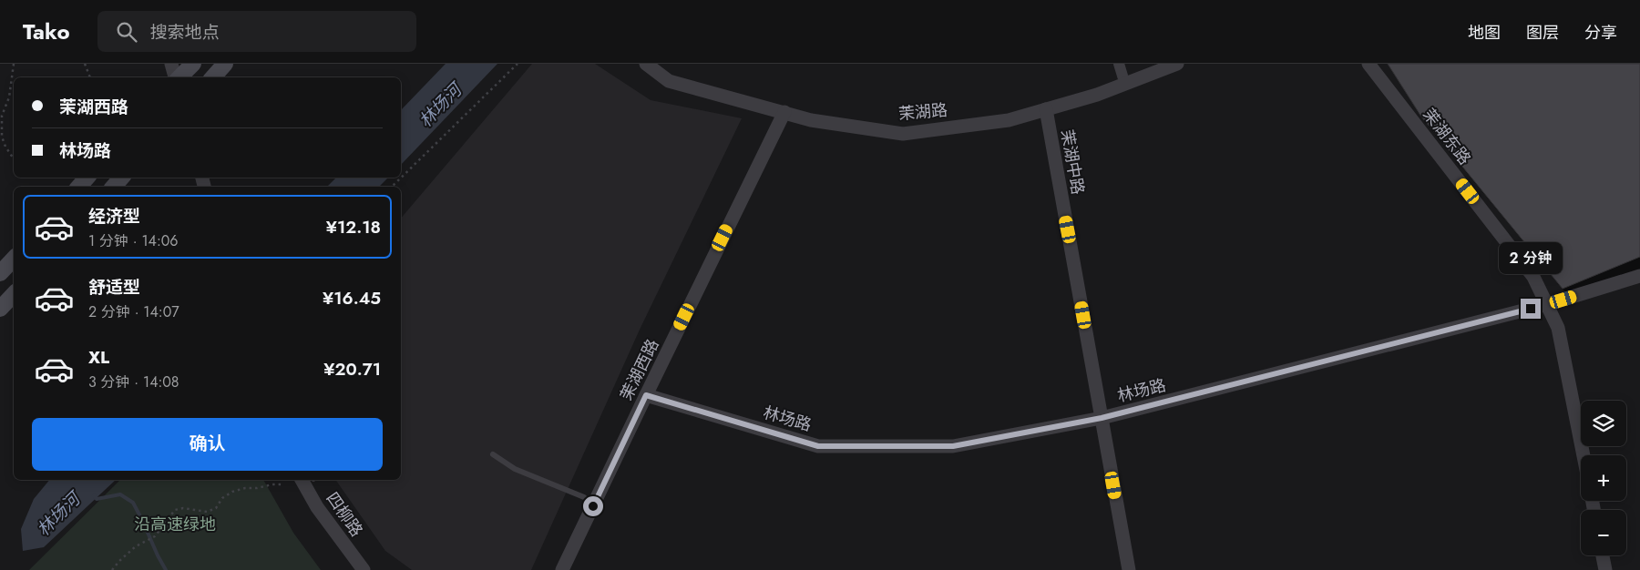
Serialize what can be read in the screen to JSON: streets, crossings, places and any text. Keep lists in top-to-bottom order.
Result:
{
  "streets": {
    "street": [
      "茉湖路",
      "茉湖东路",
      "茉湖中路",
      "茉湖西路",
      "林场路",
      "四柳路"
    ]
  },
  "crossings": [
    ["茉湖路", "茉湖中路"],
    ["茉湖路", "茉湖西路"],
    ["茉湖东路", "林场路"],
    ["茉湖中路", "林场路"],
    ["茉湖西路", "林场路"]
  ],
  "water": ["林场河"],
  "parks": ["沿高速绿地"],
  "page": {
    "header": "Tako",
    "search": "搜索地点",
    "nav": ["地图", "图层", "分享"],
    "banner": ["茉湖西路", "林场路"],
    "list": [
      {
        "name": "经济型",
        "note": "1 分钟 · 14:06",
        "value": "¥12.18"
      },
      {
        "name": "舒适型",
        "note": "2 分钟 · 14:07",
        "value": "¥16.45"
      },
      {
        "name": "XL",
        "note": "3 分钟 · 14:08",
        "value": "¥20.71"
      }
    ],
    "bubble": "2 分钟",
    "map_buttons": ["+", "−"],
    "buttons": "确认"
  }
}
